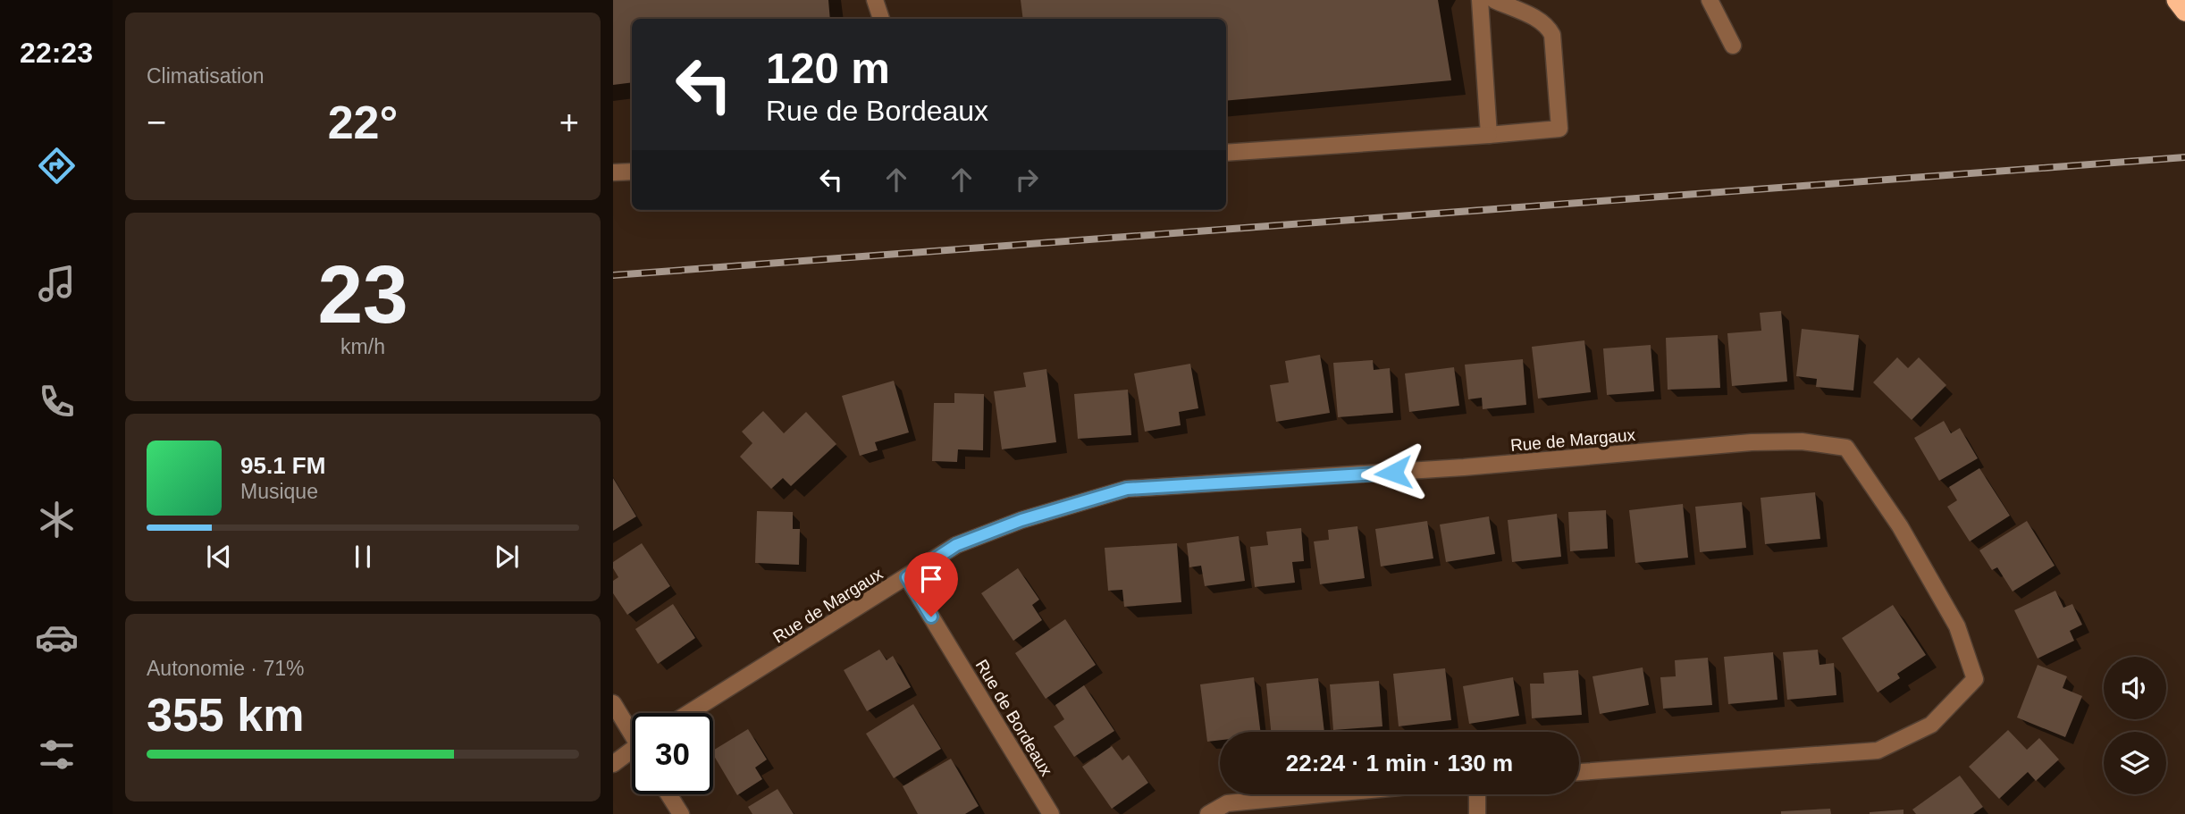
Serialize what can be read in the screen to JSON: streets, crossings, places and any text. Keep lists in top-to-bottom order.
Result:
{
  "streets": {
    "street": ["Rue de Margaux", "Rue de Bordeaux"]
  },
  "crossings": [
    ["Rue de Margaux", "Rue de Bordeaux"]
  ],
  "page": {
    "tabs": "22:23",
    "tile": [
      "Climatisation",
      ["23", "km/h"],
      ["Autonomie · 71%", "355 km"]
    ],
    "turn": ["120 m", "Rue de Bordeaux"],
    "heat": ["−", "22°", "+"],
    "song": ["95.1 FM", "Musique"],
    "limit": "30",
    "trip": "22:24 · 1 min · 130 m"
  }
}
